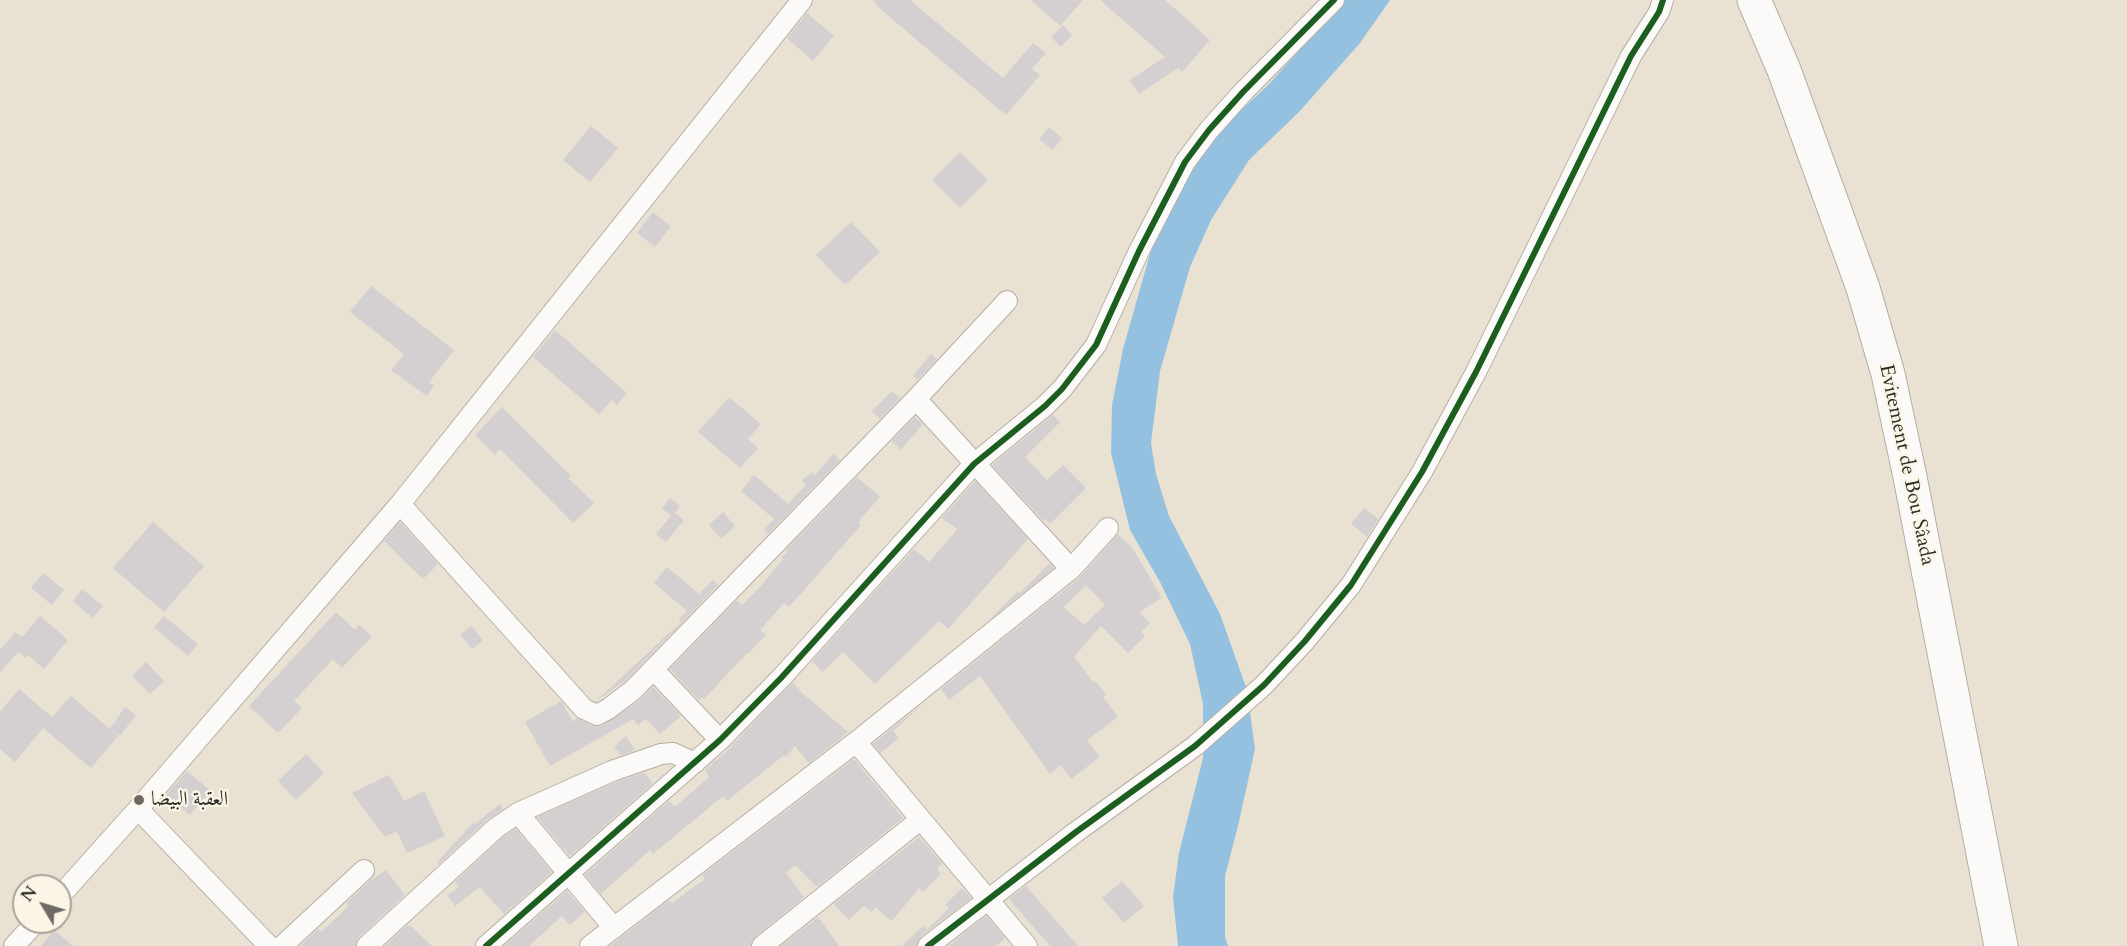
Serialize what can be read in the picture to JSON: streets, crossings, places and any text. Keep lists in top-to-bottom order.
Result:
{
  "streets": {
    "highway": ["Evitement de Bou Sâada"]
  },
  "places": ["العقبة البيضا"],
  "north": "top left"
}
